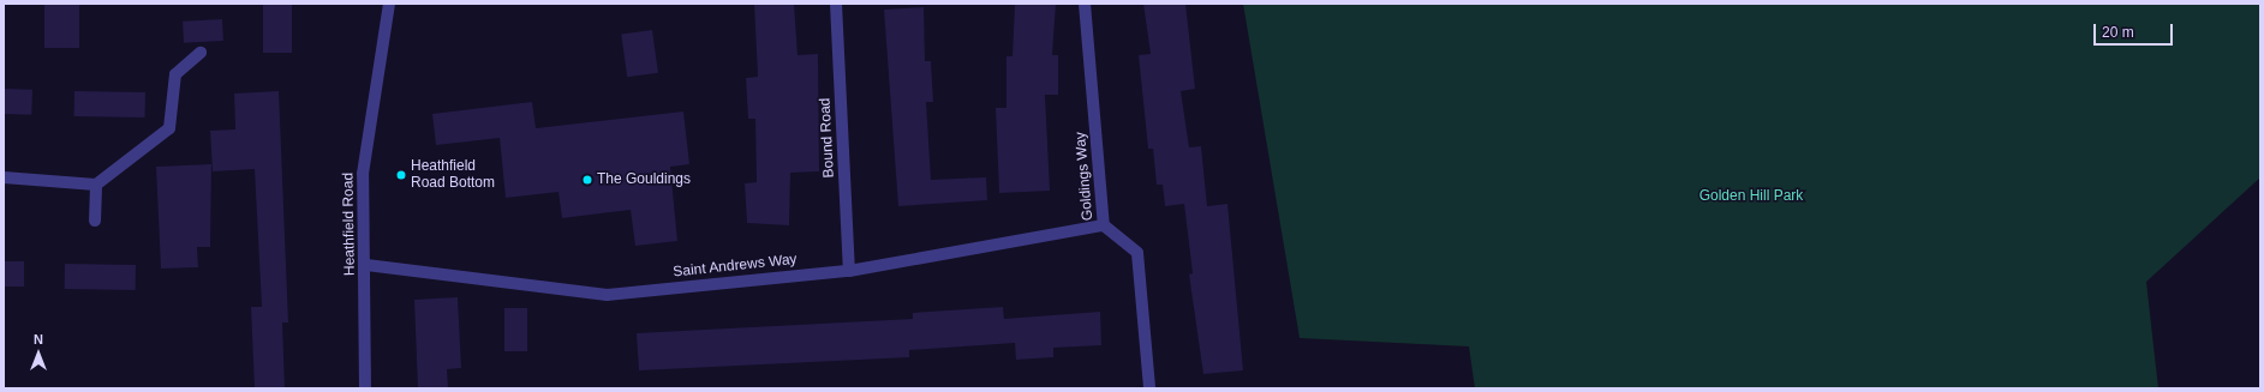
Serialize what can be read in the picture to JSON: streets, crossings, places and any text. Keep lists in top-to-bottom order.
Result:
{
  "streets": {
    "street": [
      "Bound Road",
      "Goldings Way",
      "Heathfield Road",
      "Saint Andrews Way"
    ]
  },
  "crossings": [
    ["Bound Road", "Saint Andrews Way"],
    ["Goldings Way", "Saint Andrews Way"],
    ["Heathfield Road", "Saint Andrews Way"]
  ],
  "parks": ["Golden Hill Park"],
  "places": ["Heathfield Road Bottom", "The Gouldings"],
  "scale_bar": "20 m",
  "north": "top"
}
